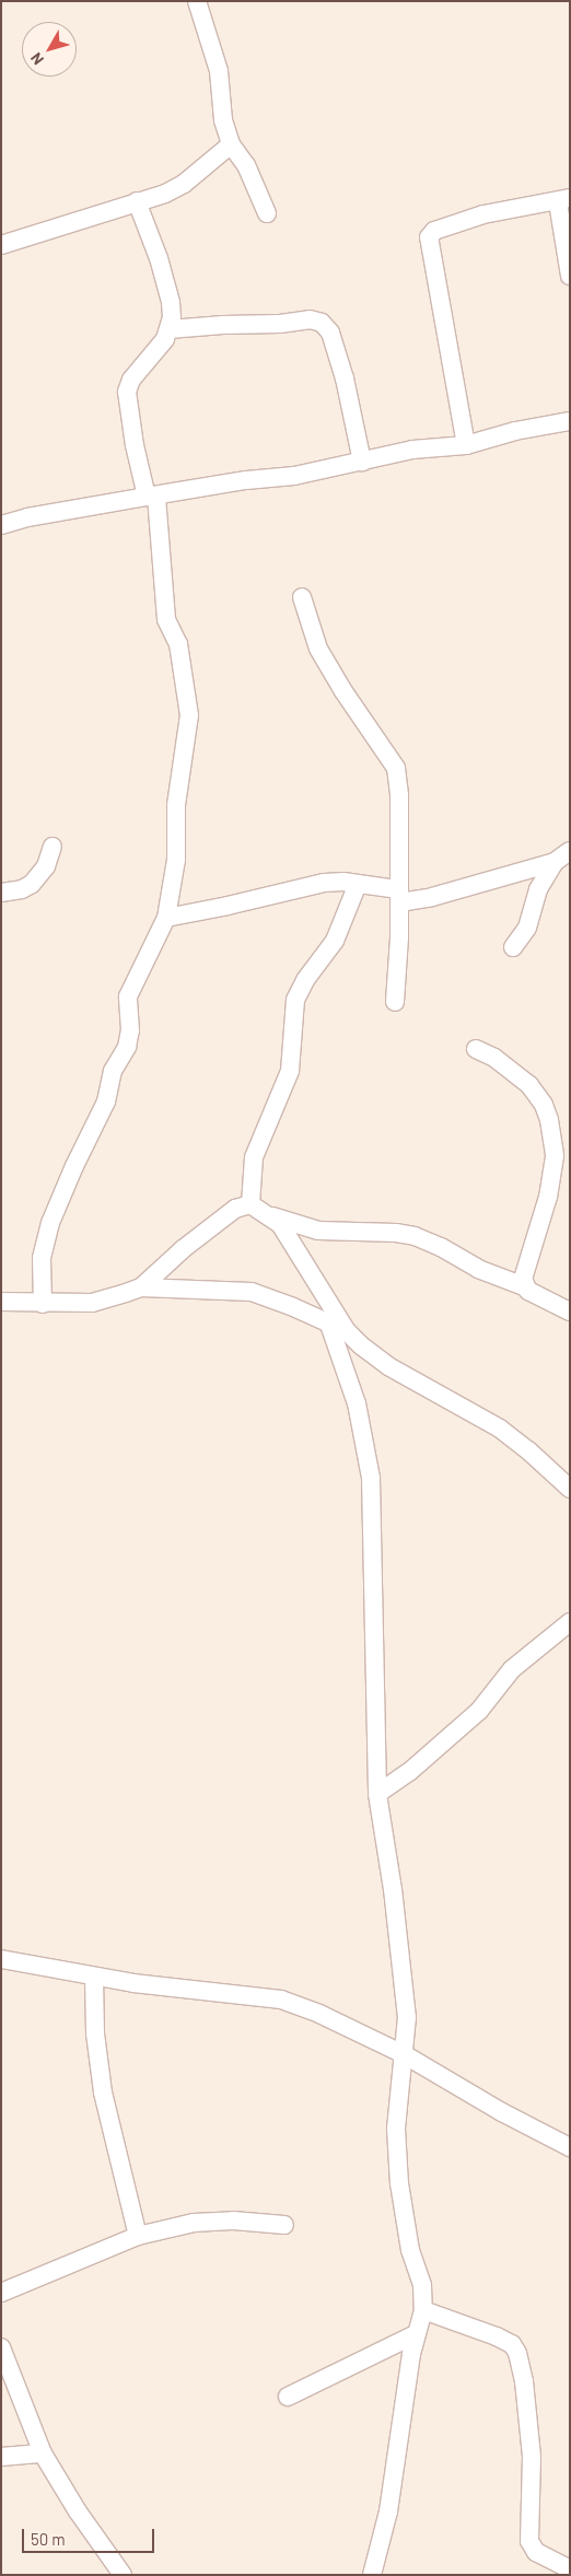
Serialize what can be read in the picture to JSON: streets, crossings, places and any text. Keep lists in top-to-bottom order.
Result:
{
  "scale_bar": "50 m",
  "north": "bottom left"
}
